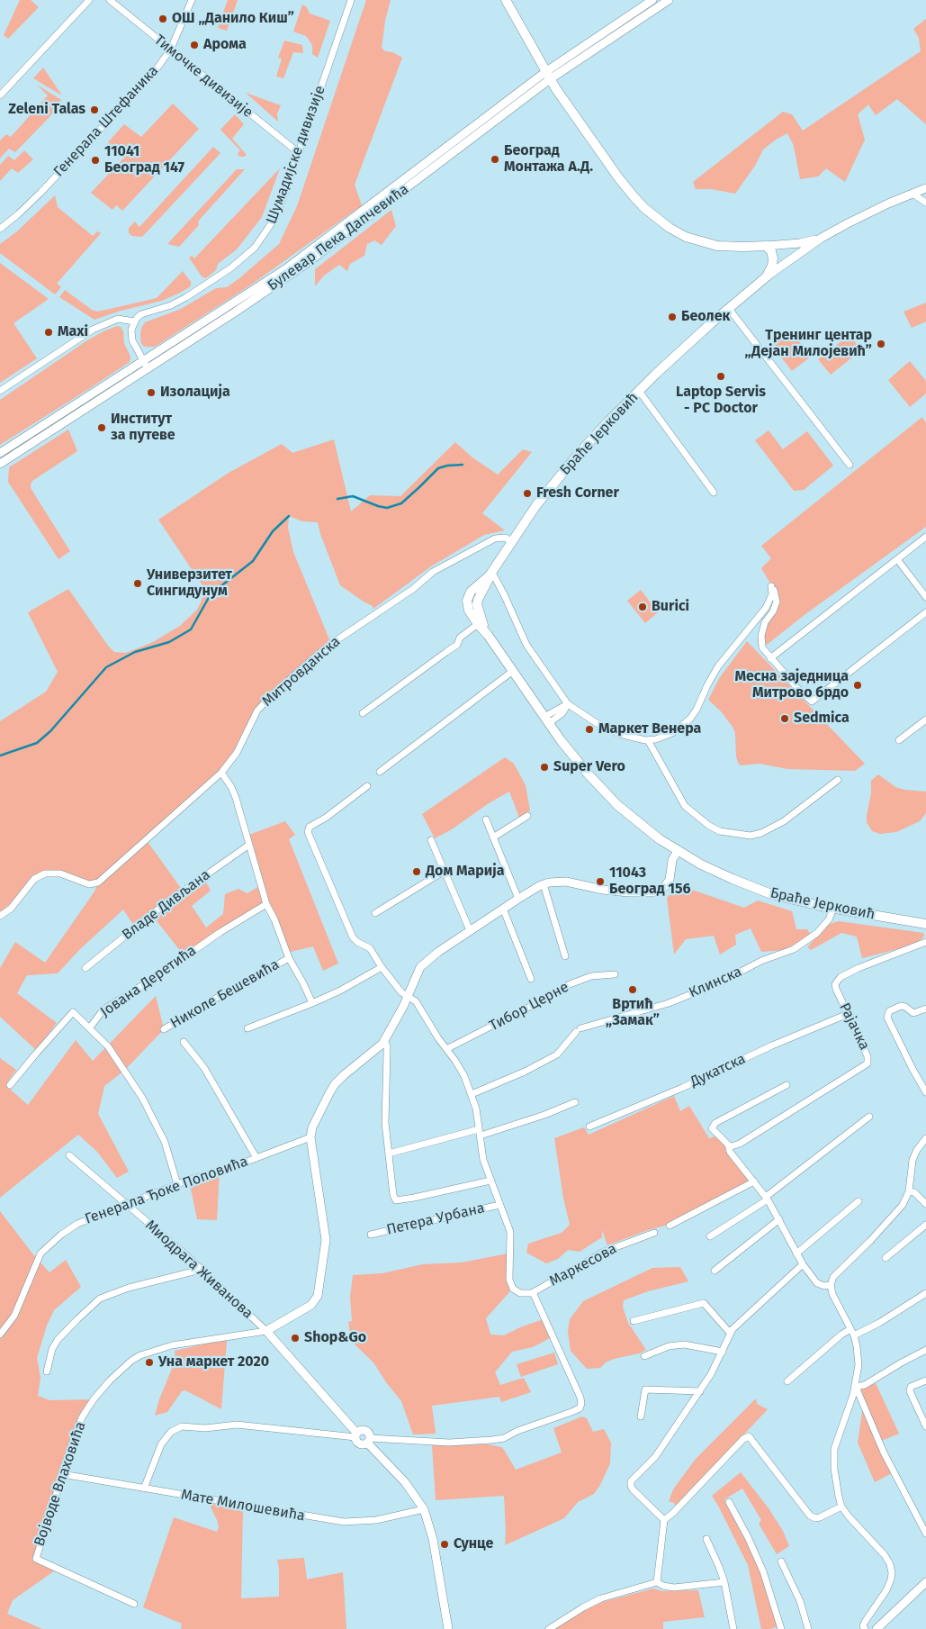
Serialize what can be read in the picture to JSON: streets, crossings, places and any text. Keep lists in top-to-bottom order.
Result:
{
  "streets": {
    "main road": ["Браће Јерковић"],
    "street": [
      "Тимочке дивизије",
      "Генерала Штефаника",
      "Шумадијске дивизије",
      "Булевар Пека Дапчевића",
      "Митровданска",
      "Владе Дивљана",
      "Јована Деретића",
      "Клинска",
      "Николе Бешевића",
      "Тибор Церне",
      "Рајачка",
      "Дукатска",
      "Генерала Ђоке Поповића",
      "Петера Урбана",
      "Маркесова",
      "Миодрага Живанова",
      "Војводе Влаховића",
      "Мате Милошевића"
    ]
  },
  "crossings": [
    ["Тимочке дивизије", "Генерала Штефаника"],
    ["Тимочке дивизије", "Шумадијске дивизије"],
    ["Браће Јерковић", "Митровданска"],
    ["Браће Јерковић", "Клинска"],
    ["Браће Јерковић", "Војводе Влаховића"],
    ["Николе Бешевића", "Генерала Ђоке Поповића"],
    ["Рајачка", "Дукатска"],
    ["Генерала Ђоке Поповића", "Миодрага Живанова"],
    ["Генерала Ђоке Поповића", "Војводе Влаховића"],
    ["Петера Урбана", "Маркесова"],
    ["Миодрага Живанова", "Војводе Влаховића"],
    ["Војводе Влаховића", "Мате Милошевића"]
  ],
  "places": [
    "ОШ „Данило Киш”",
    "Арома",
    "Zeleni Talas",
    "Београд Монтажа А.Д.",
    "11041 Београд 147",
    "Беолек",
    "Maxi",
    "Тренинг центар „Дејан Милојевић”",
    "Laptop Servis - PC Doctor",
    "Изолација",
    "Институт за путеве",
    "Fresh Corner",
    "Универзитет Сингидунум",
    "Burici",
    "Месна заједница Митрово брдо",
    "Sedmica",
    "Маркет Венера",
    "Super Vero",
    "Дом Марија",
    "11043 Београд 156",
    "Вртић „Замак”",
    "Shop&Go",
    "Уна маркет 2020",
    "Сунце"
  ]
}
